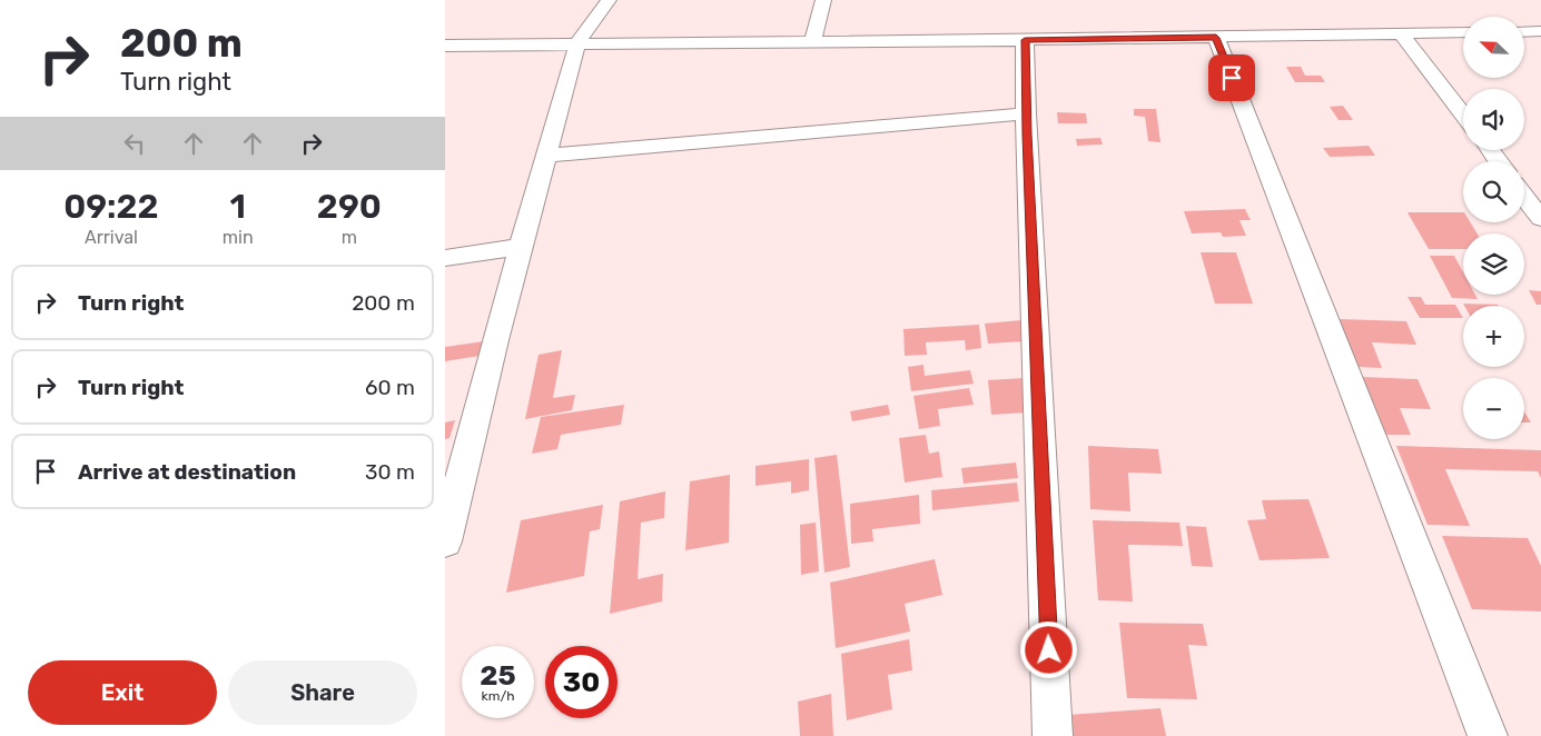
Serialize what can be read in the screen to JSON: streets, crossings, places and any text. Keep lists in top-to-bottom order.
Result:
{
  "north": "top left",
  "page": {
    "turn": ["200 m", "Turn right"],
    "map_buttons": ["+", "−"],
    "eta": [
      "09:22",
      "Arrival",
      "1",
      "min",
      "290",
      "m"
    ],
    "list": [
      {
        "name": "Turn right",
        "value": "200 m"
      },
      {
        "name": "Turn right",
        "value": "60 m"
      },
      {
        "name": "Arrive at destination",
        "value": "30 m"
      }
    ],
    "speed": "25 km/h",
    "limit": "30",
    "buttons": ["Exit", "Share"]
  }
}
